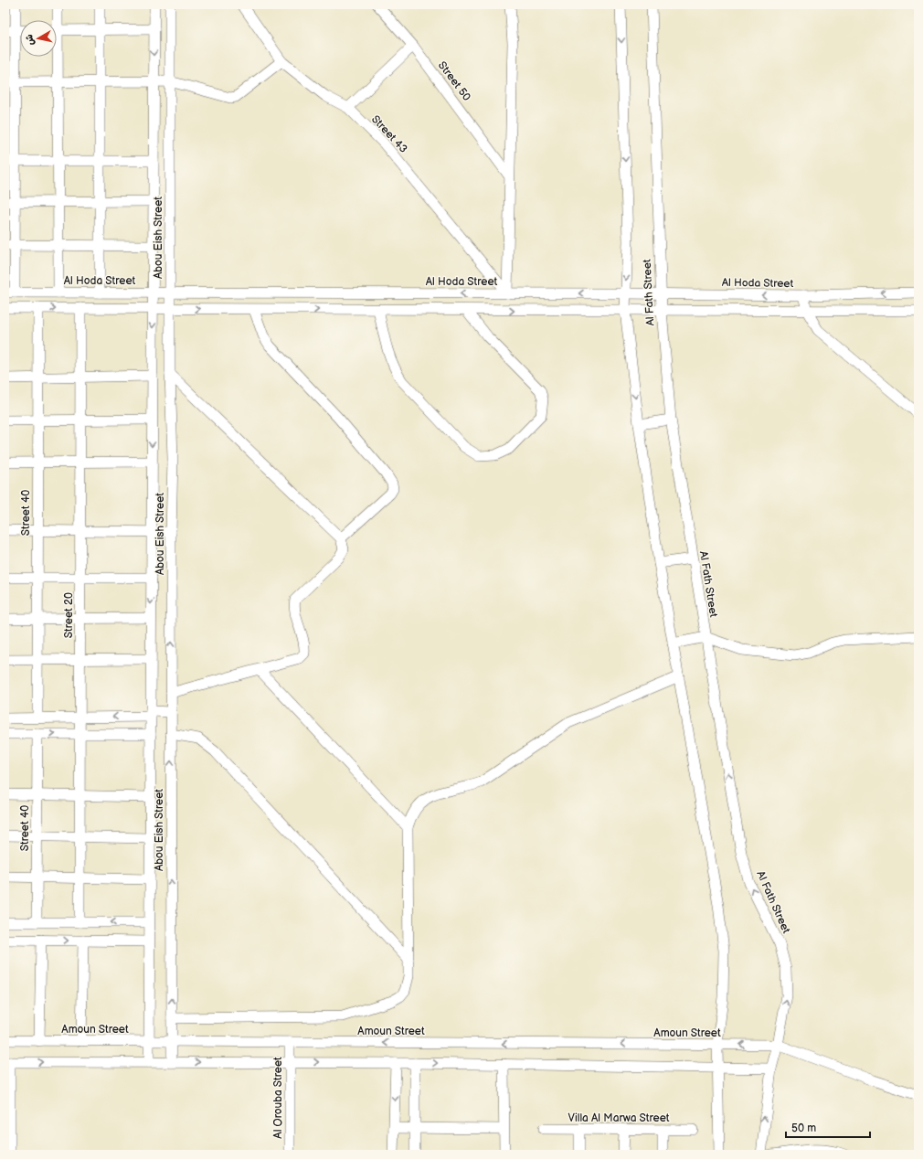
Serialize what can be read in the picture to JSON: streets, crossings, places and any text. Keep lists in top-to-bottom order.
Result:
{
  "streets": {
    "street": [
      "Street 50",
      "Street 43",
      "Abou Eish Street",
      "Al Hoda Street",
      "Al Fath Street",
      "Street 40",
      "Street 20",
      "Amoun Street",
      "Al Orouba Street",
      "Villa Al Marwa Street"
    ]
  },
  "crossings": [
    ["Street 43", "Al Hoda Street"],
    ["Abou Eish Street", "Al Hoda Street"],
    ["Abou Eish Street", "Amoun Street"],
    ["Al Hoda Street", "Al Fath Street"],
    ["Al Fath Street", "Amoun Street"],
    ["Amoun Street", "Al Orouba Street"]
  ],
  "scale_bar": "50 m",
  "north": "left"
}
